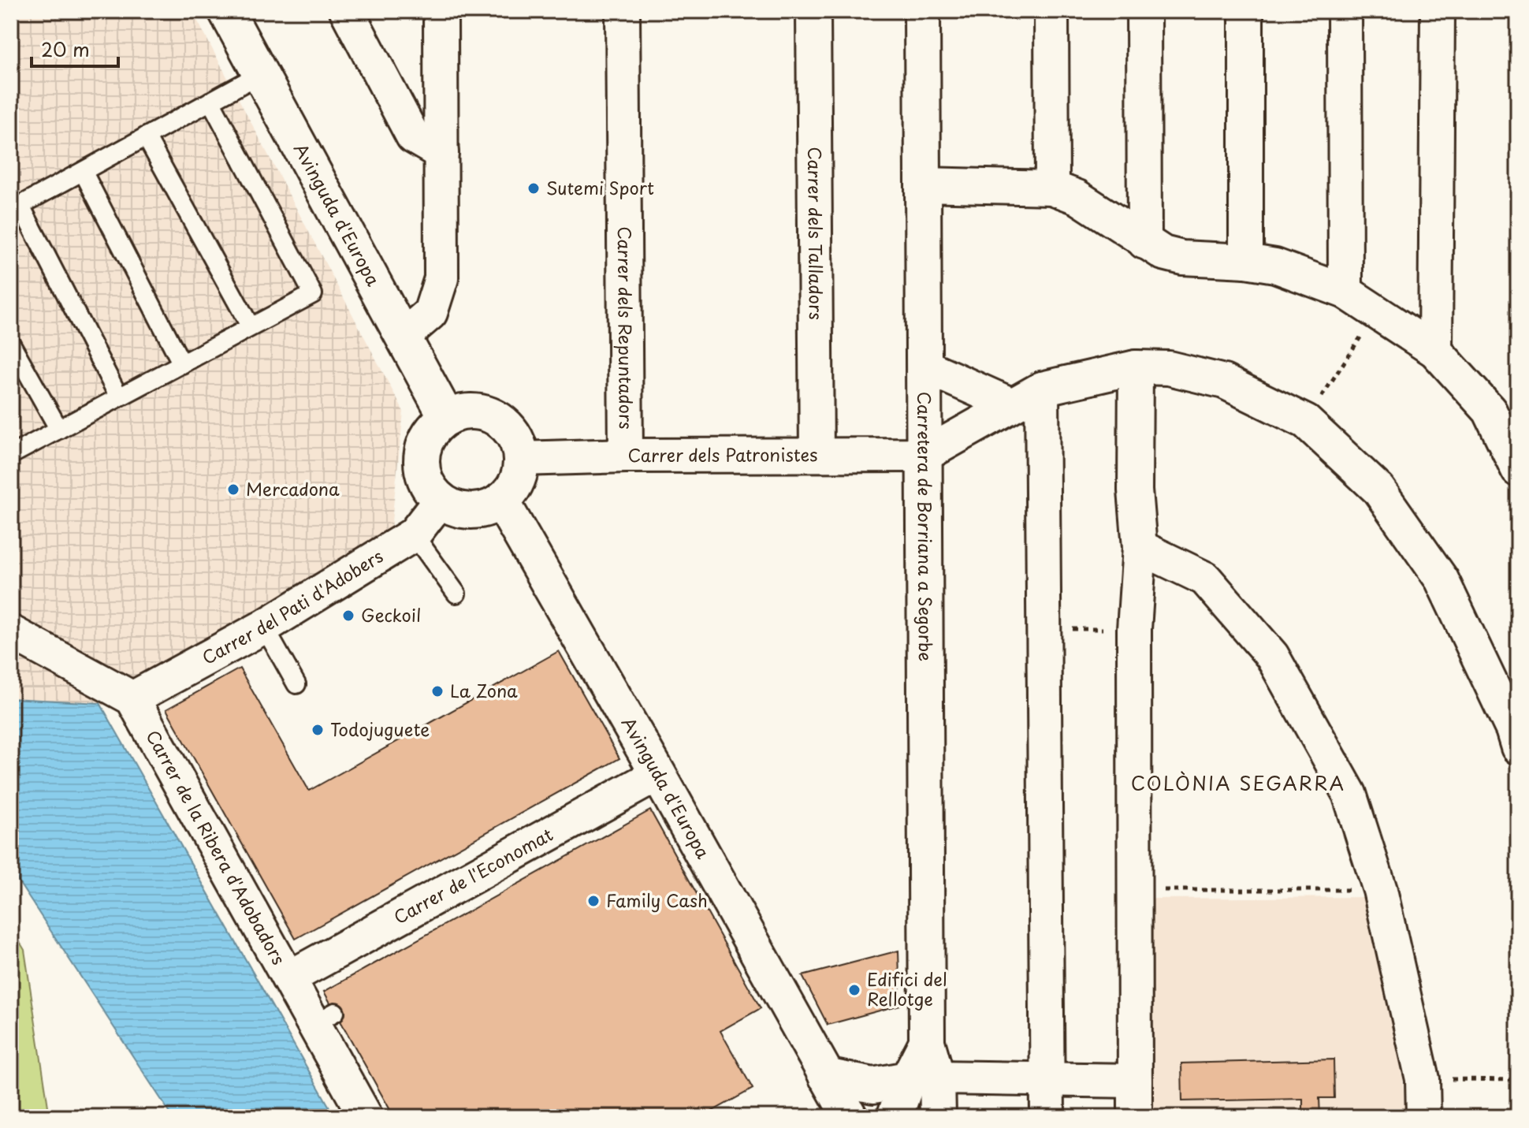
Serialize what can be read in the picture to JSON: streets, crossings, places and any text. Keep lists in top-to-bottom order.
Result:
{
  "streets": {
    "main road": ["Avinguda d'Europa", "Carretera de Borriana a Segorbe"],
    "street": [
      "Carrer dels Talladors",
      "Carrer dels Repuntadors",
      "Carrer dels Patronistes",
      "Carrer del Pati d'Adobers",
      "Carrer de la Ribera d'Adobadors",
      "Carrer de l'Economat"
    ]
  },
  "crossings": [
    ["Avinguda d'Europa", "Carrer dels Patronistes"],
    ["Avinguda d'Europa", "Carrer del Pati d'Adobers"],
    ["Avinguda d'Europa", "Carrer de l'Economat"],
    ["Carrer dels Talladors", "Carrer dels Patronistes"],
    ["Carrer dels Repuntadors", "Carrer dels Patronistes"],
    ["Carrer dels Patronistes", "Carretera de Borriana a Segorbe"],
    ["Carrer dels Patronistes", "Carrer del Pati d'Adobers"],
    ["Carrer del Pati d'Adobers", "Carrer de la Ribera d'Adobadors"],
    ["Carrer de la Ribera d'Adobadors", "Carrer de l'Economat"]
  ],
  "districts": ["COLÒNIA SEGARRA"],
  "places": [
    "Sutemi Sport",
    "Mercadona",
    "Geckoil",
    "La Zona",
    "Todojuguete",
    "Family Cash",
    "Edifici del Rellotge"
  ],
  "scale_bar": "20 m"
}
